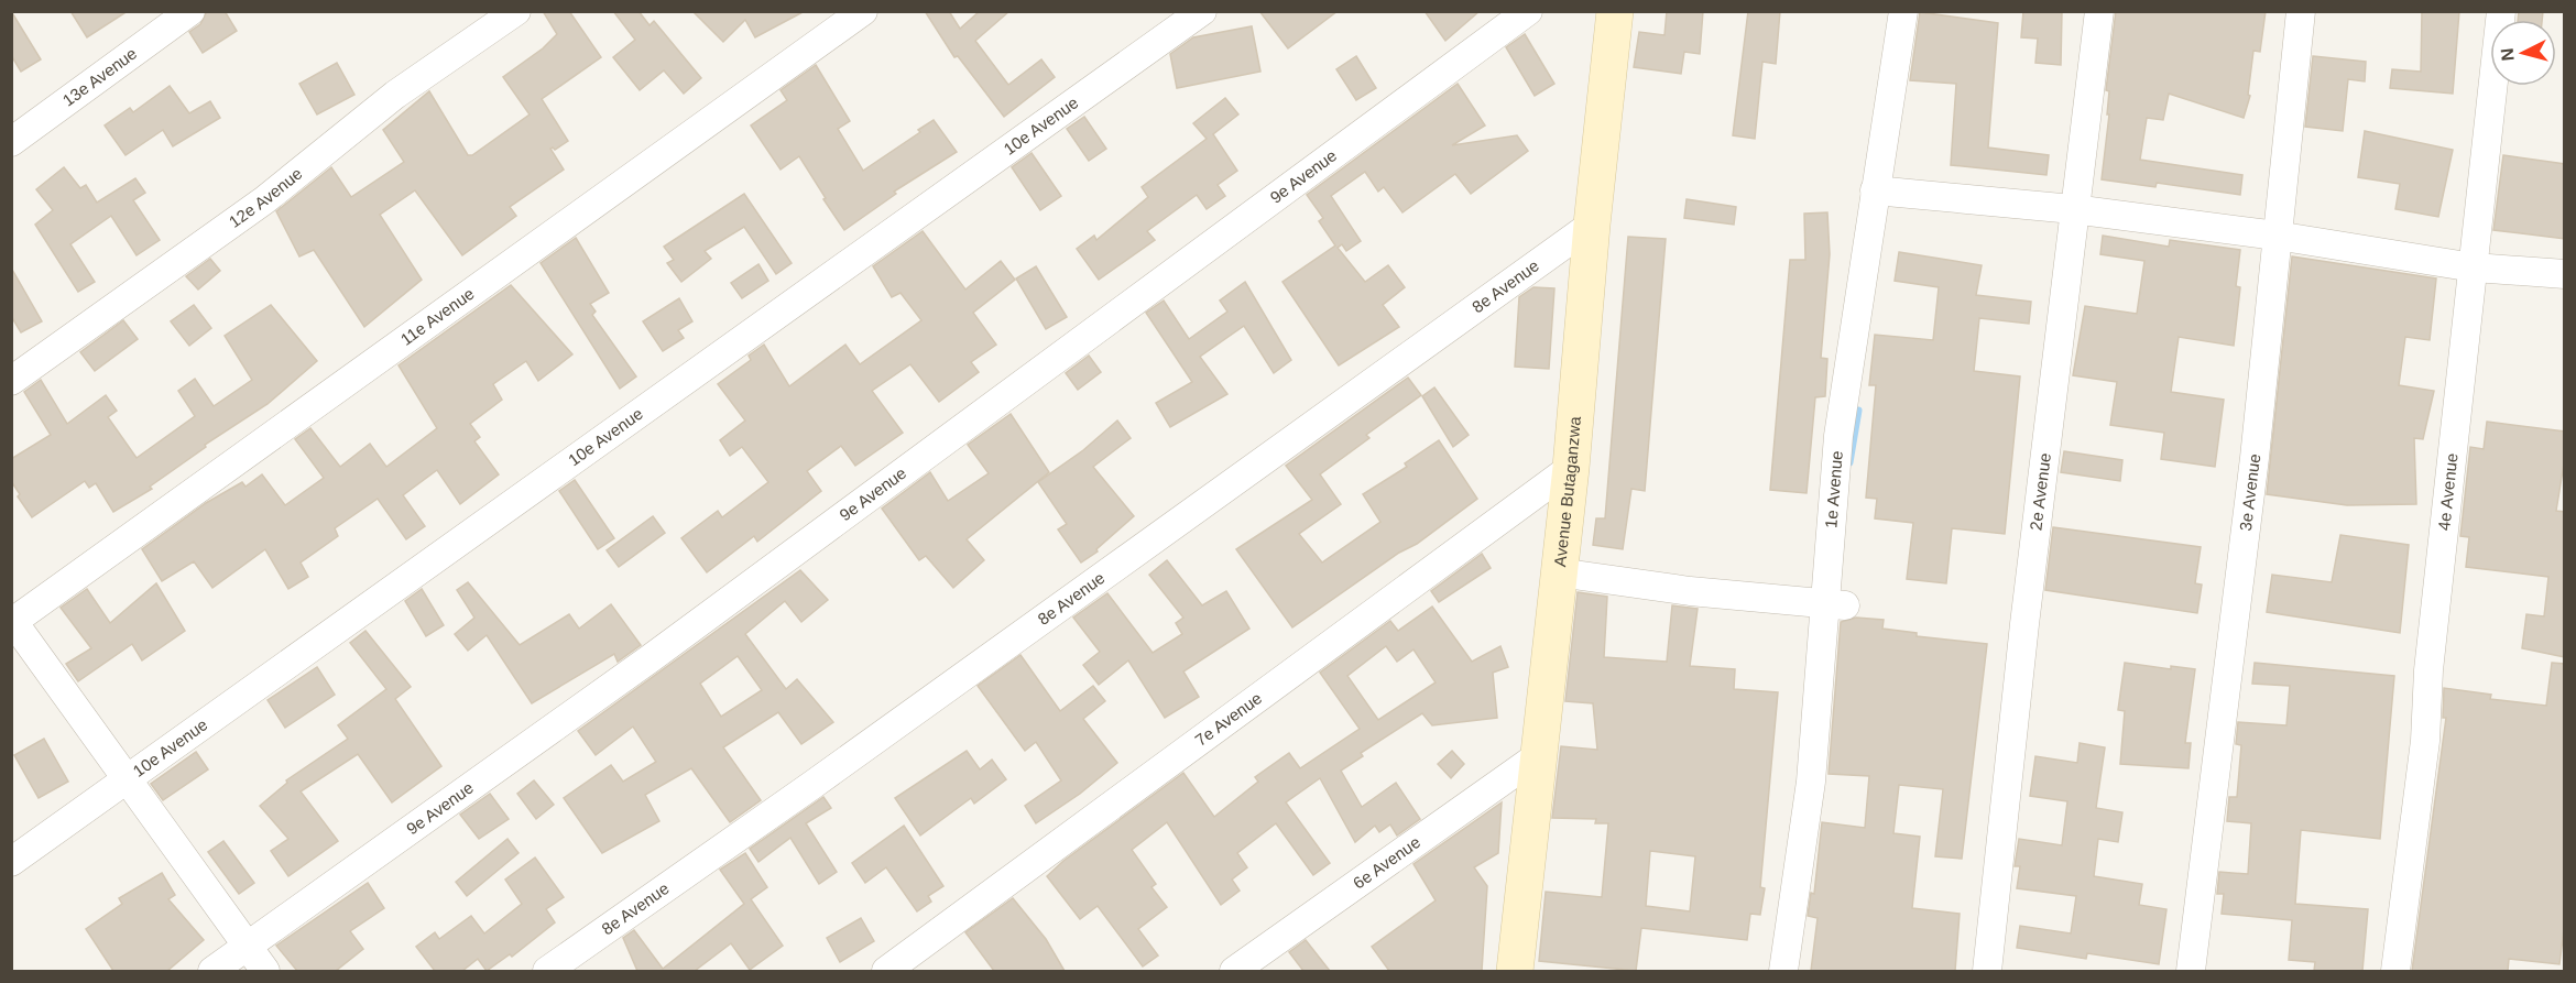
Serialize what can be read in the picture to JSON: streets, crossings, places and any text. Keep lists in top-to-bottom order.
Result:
{
  "streets": {
    "street": [
      "13e Avenue",
      "10e Avenue",
      "9e Avenue",
      "12e Avenue",
      "8e Avenue",
      "11e Avenue",
      "1e Avenue",
      "2e Avenue",
      "Avenue Butaganzwa",
      "3e Avenue",
      "4e Avenue",
      "7e Avenue",
      "6e Avenue"
    ]
  },
  "crossings": [
    ["8e Avenue", "Avenue Butaganzwa"],
    ["Avenue Butaganzwa", "7e Avenue"],
    ["Avenue Butaganzwa", "6e Avenue"]
  ],
  "north": "left"
}
